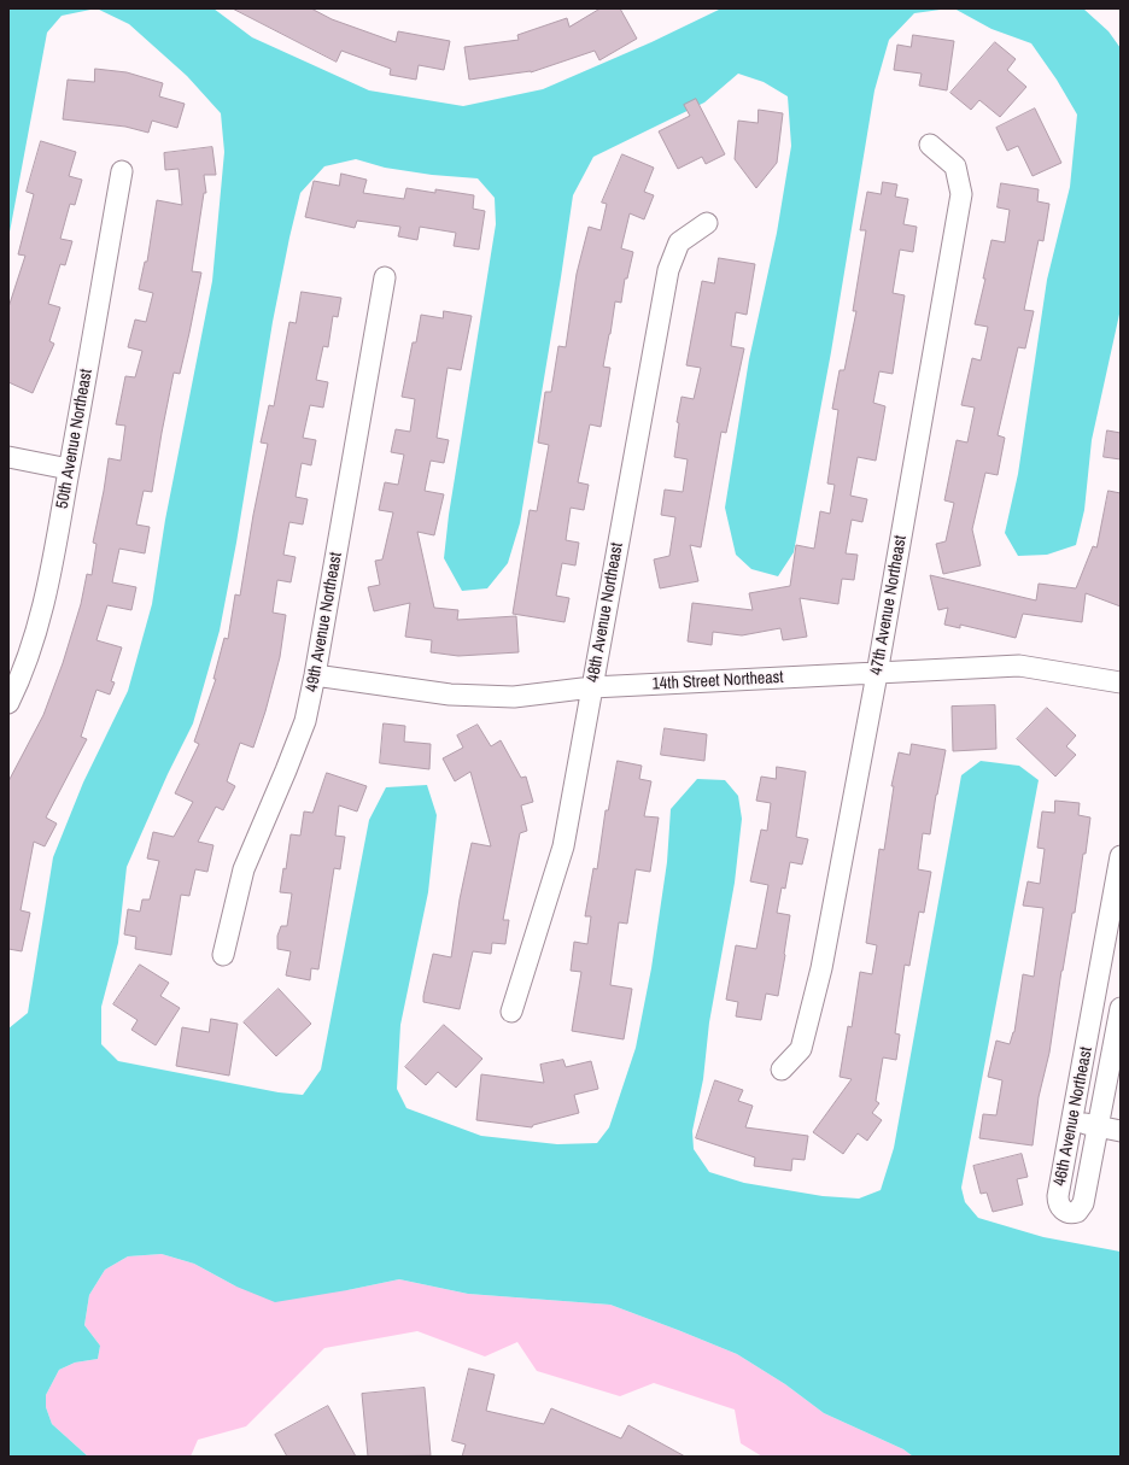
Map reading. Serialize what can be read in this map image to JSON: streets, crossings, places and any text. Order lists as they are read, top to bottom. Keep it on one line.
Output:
{"streets":{"street":["50th Avenue Northeast","47th Avenue Northeast","48th Avenue Northeast","49th Avenue Northeast","14th Street Northeast","46th Avenue Northeast"]},"crossings":[["47th Avenue Northeast","14th Street Northeast"],["48th Avenue Northeast","14th Street Northeast"],["49th Avenue Northeast","14th Street Northeast"]]}
